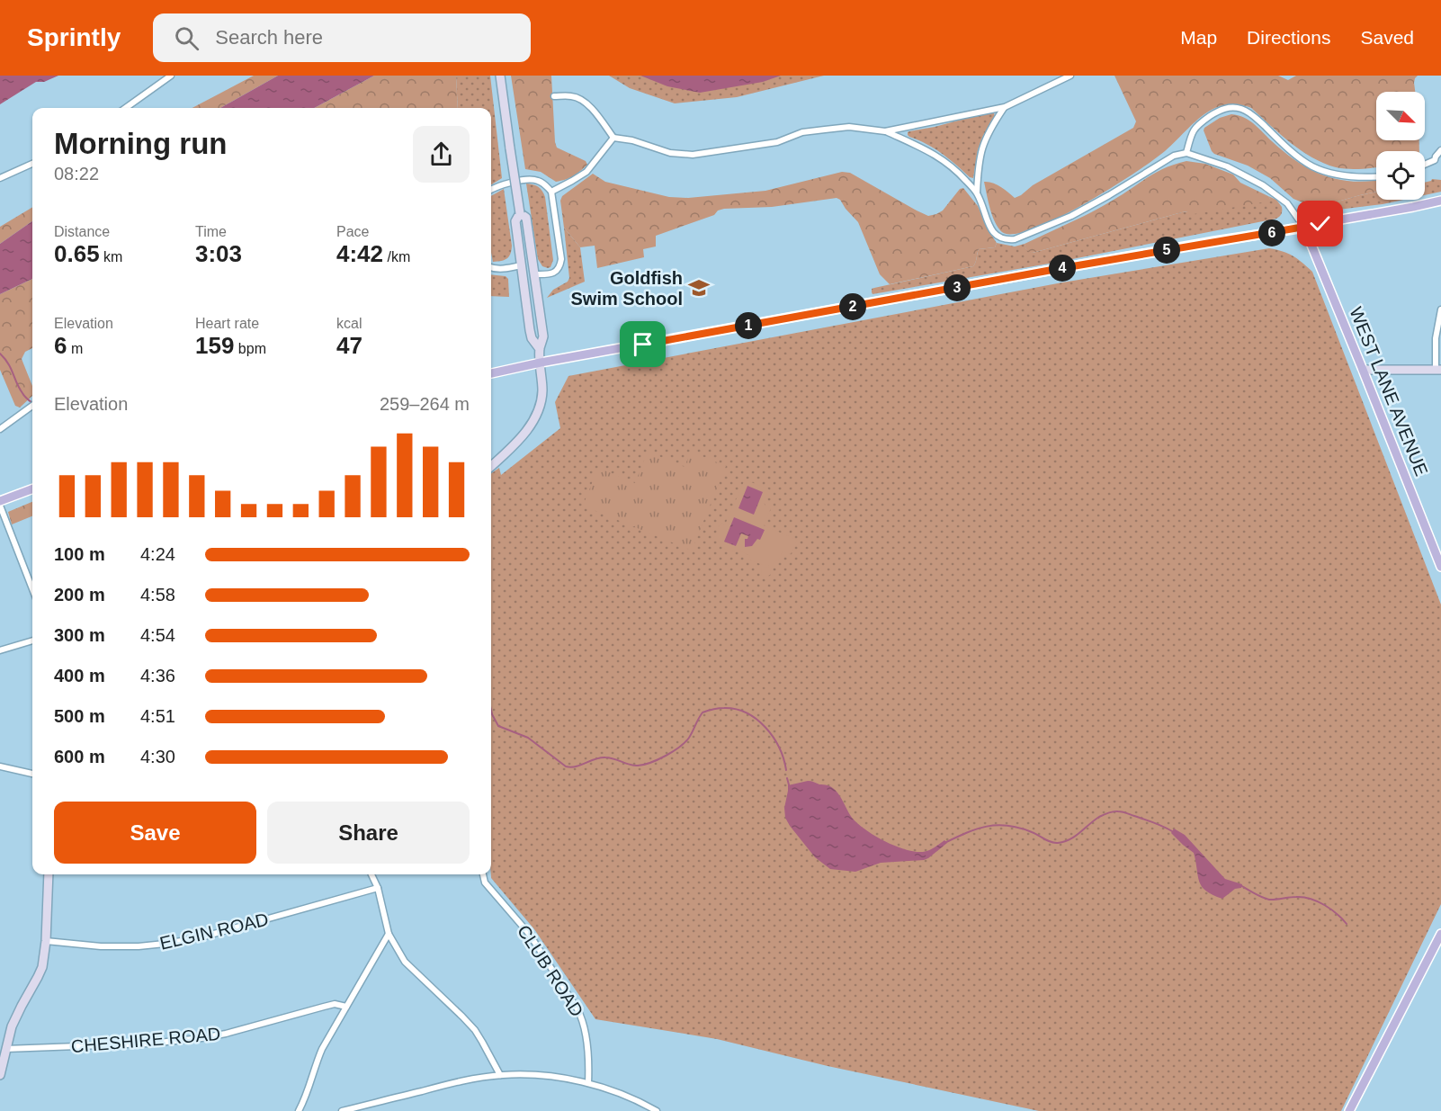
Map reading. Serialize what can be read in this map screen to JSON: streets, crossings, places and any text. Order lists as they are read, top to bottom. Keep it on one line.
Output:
{"streets":{"main road":["WEST LANE AVENUE"],"street":["ELGIN ROAD","CLUB ROAD","CHESHIRE ROAD"]},"places":{"school or university":["Goldfish Swim School"]},"north":"bottom right","page":{"header":"Sprintly","search":"Search here","nav":["Map","Directions","Saved"],"heading":["Morning run","08:22"],"stats":[["Distance","0.65 km"],["Time","3:03"],["Pace","4:42 /km"],["Elevation","6 m"],["Heart rate","159 bpm"],["kcal","47"]],"pins":["6","5","4","3","2","1"],"chart":["Elevation","259–264 m"],"list":[{"name":"100 m","note":"4:24"},{"name":"200 m","note":"4:58"},{"name":"300 m","note":"4:54"},{"name":"400 m","note":"4:36"},{"name":"500 m","note":"4:51"},{"name":"600 m","note":"4:30"}],"buttons":["Save","Share"]}}
